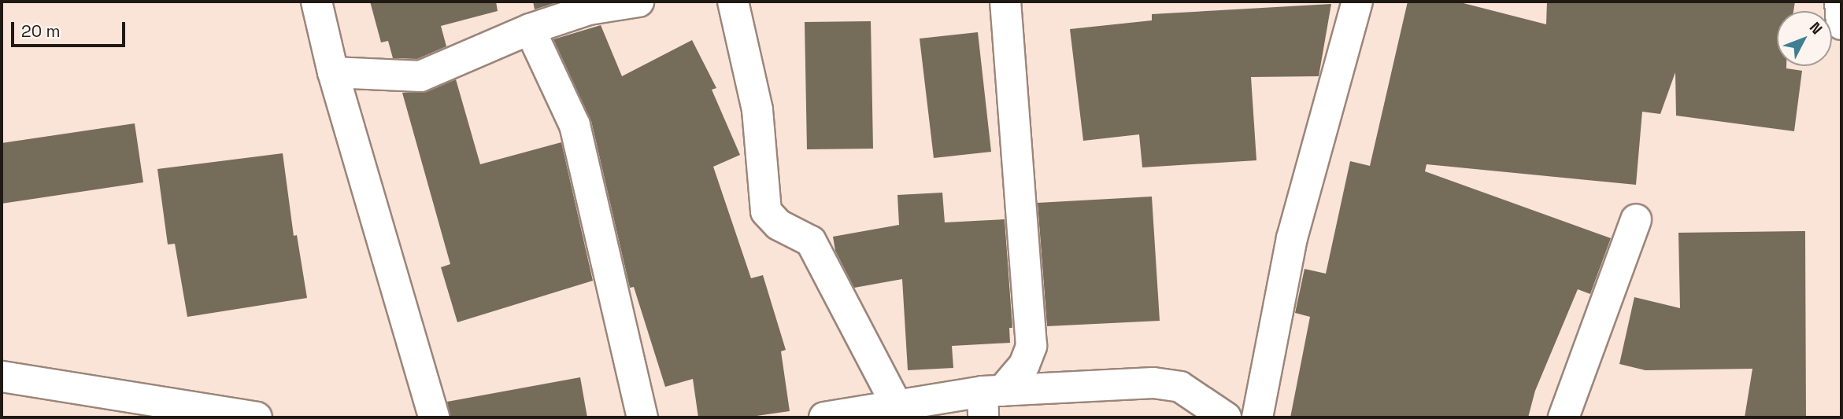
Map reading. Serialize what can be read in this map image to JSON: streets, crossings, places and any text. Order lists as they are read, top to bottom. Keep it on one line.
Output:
{"scale_bar":"20 m","north":"top right"}
